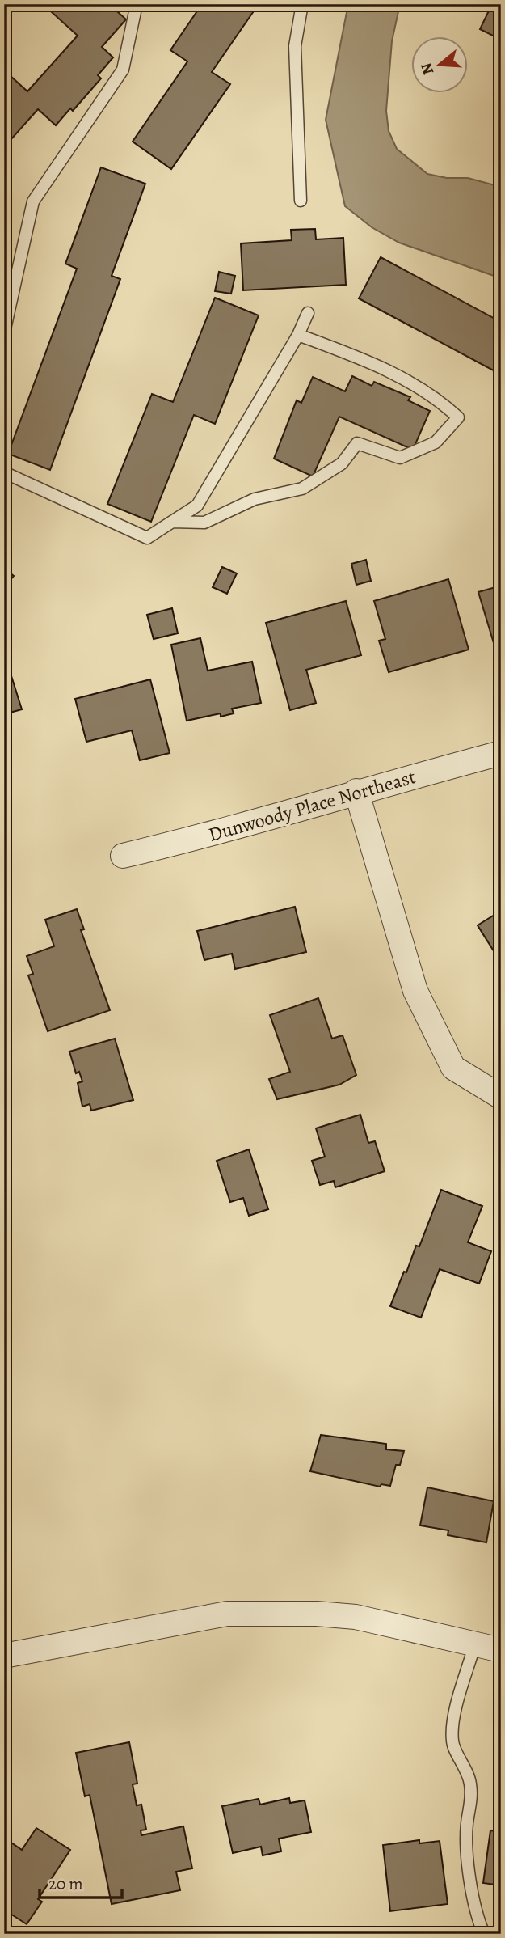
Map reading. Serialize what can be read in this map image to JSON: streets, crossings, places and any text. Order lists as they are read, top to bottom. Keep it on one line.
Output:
{"streets":{"street":["Dunwoody Place Northeast"]},"scale_bar":"20 m","north":"left"}
